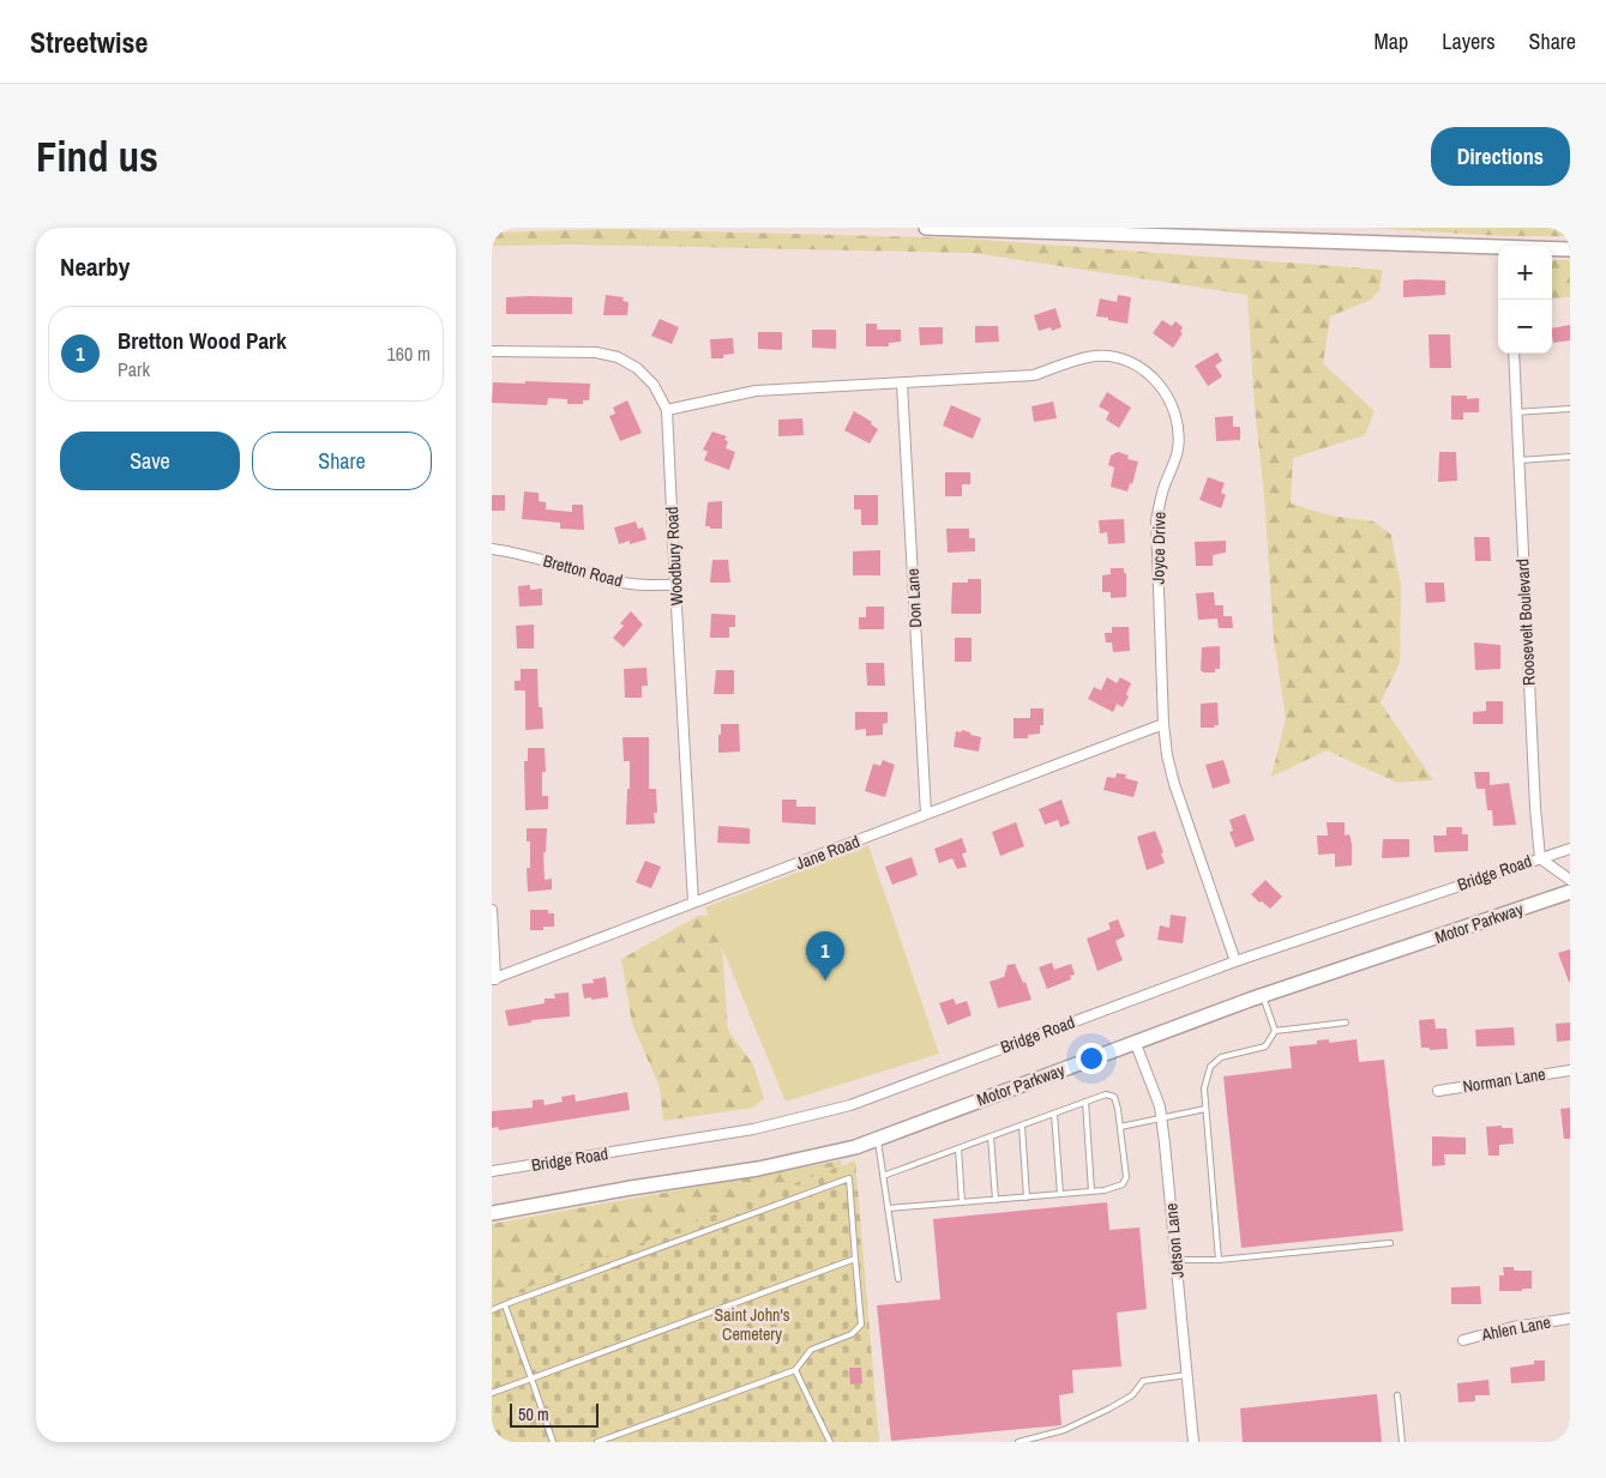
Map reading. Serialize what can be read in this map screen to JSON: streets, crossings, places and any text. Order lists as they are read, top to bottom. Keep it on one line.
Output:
{"streets":{"main road":["Motor Parkway"],"street":["Joyce Drive","Woodbury Road","Bretton Road","Don Lane","Roosevelt Boulevard","Jane Road","Bridge Road","Norman Lane","Jetson Lane","Ahlen Lane"]},"crossings":[["Joyce Drive","Woodbury Road"],["Joyce Drive","Don Lane"],["Joyce Drive","Jane Road"],["Joyce Drive","Bridge Road"],["Woodbury Road","Bretton Road"],["Woodbury Road","Jane Road"],["Don Lane","Jane Road"],["Roosevelt Boulevard","Bridge Road"],["Motor Parkway","Jetson Lane"]],"parks":["Saint John's Cemetery"],"scale_bar":"50 m","page":{"header":"Streetwise","nav":["Map","Layers","Share"],"buttons":["Directions",["Save","Share"]],"title":"Find us","heading":"Nearby","map_buttons":["+","−"],"list":[{"mark":"1","name":"Bretton Wood Park","note":"Park","value":"160 m"}],"pins":"1","scale":"50 m"}}
